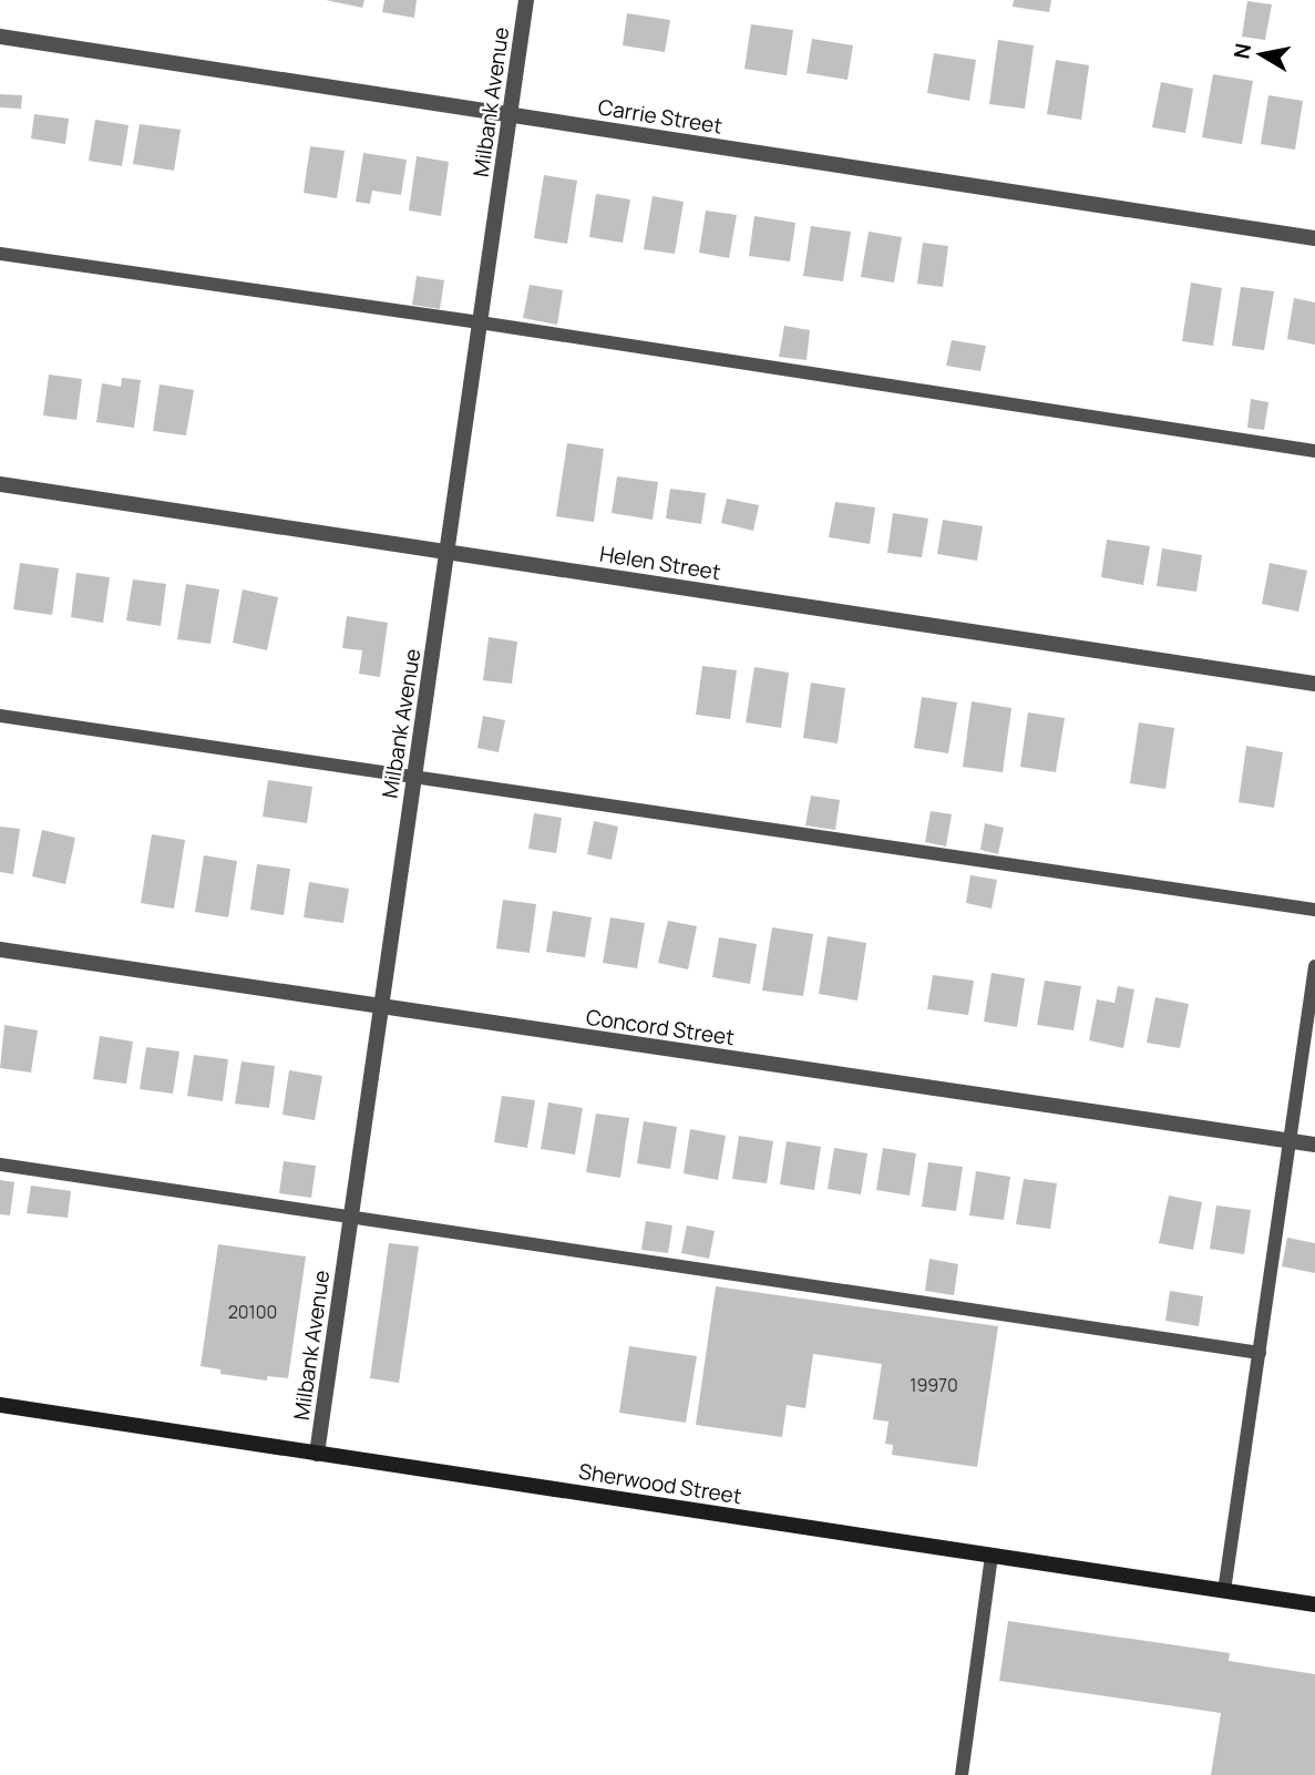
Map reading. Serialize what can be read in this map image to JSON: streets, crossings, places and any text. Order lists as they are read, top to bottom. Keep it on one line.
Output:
{"streets":{"street":["Milbank Avenue","Carrie Street","Helen Street","Concord Street","Sherwood Street"]},"crossings":[["Milbank Avenue","Carrie Street"],["Milbank Avenue","Helen Street"],["Milbank Avenue","Concord Street"],["Milbank Avenue","Sherwood Street"]],"house_numbers":["20100","19970"],"north":"left"}
